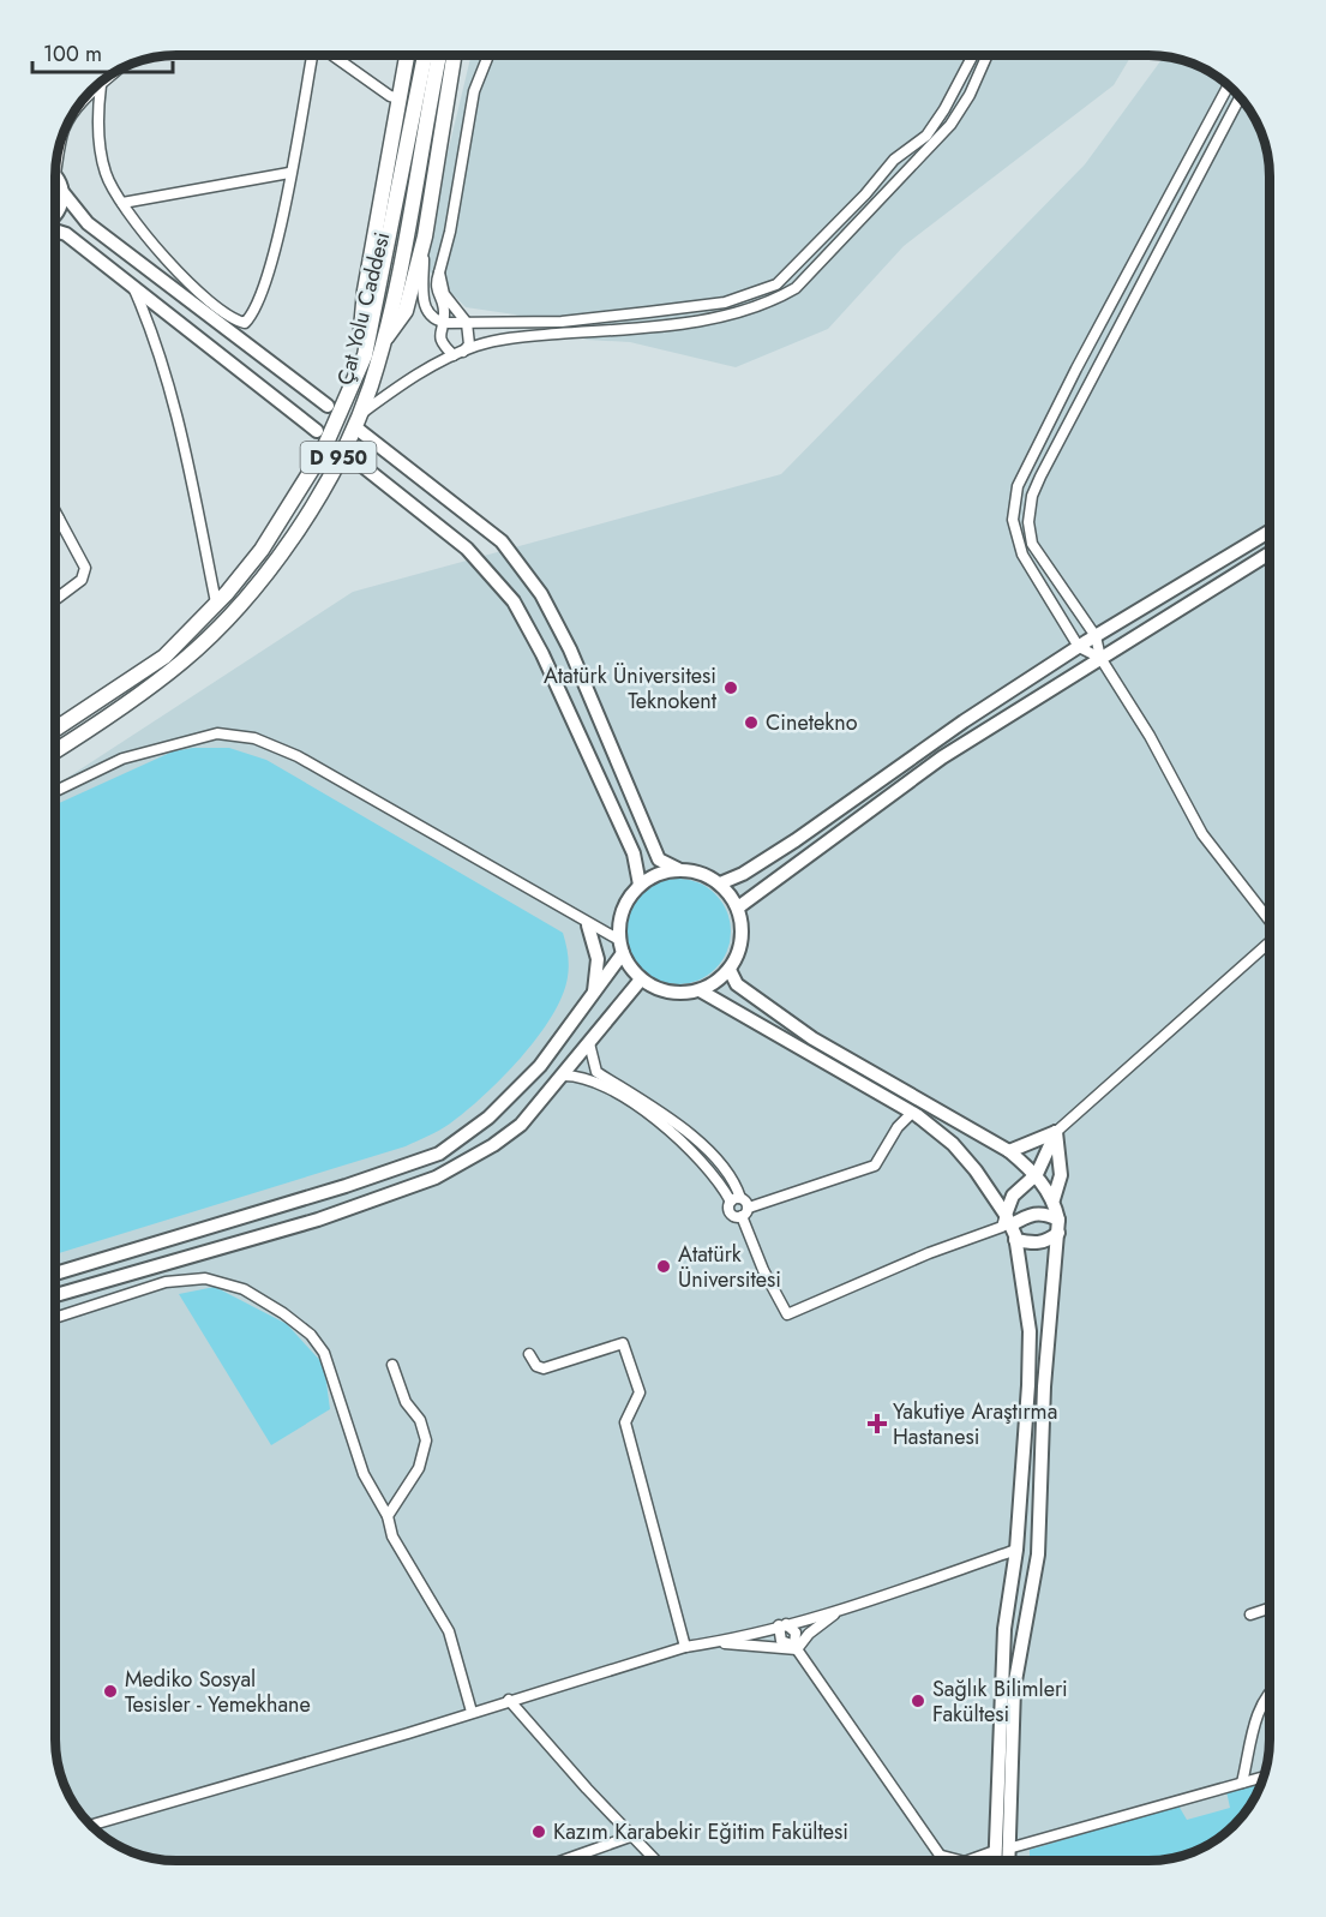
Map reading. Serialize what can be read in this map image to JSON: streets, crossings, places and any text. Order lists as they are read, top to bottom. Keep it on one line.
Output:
{"streets":{"highway":["Çat Yolu Caddesi","D 950"]},"places":{"other":["Atatürk Üniversitesi Teknokent","Cinetekno","Atatürk Üniversitesi","Mediko Sosyal Tesisler - Yemekhane","Sağlık Bilimleri Fakültesi","Kazım Karabekir Eğitim Fakültesi"],"health":["Yakutiye Araştırma Hastanesi"]},"scale_bar":"100 m"}
